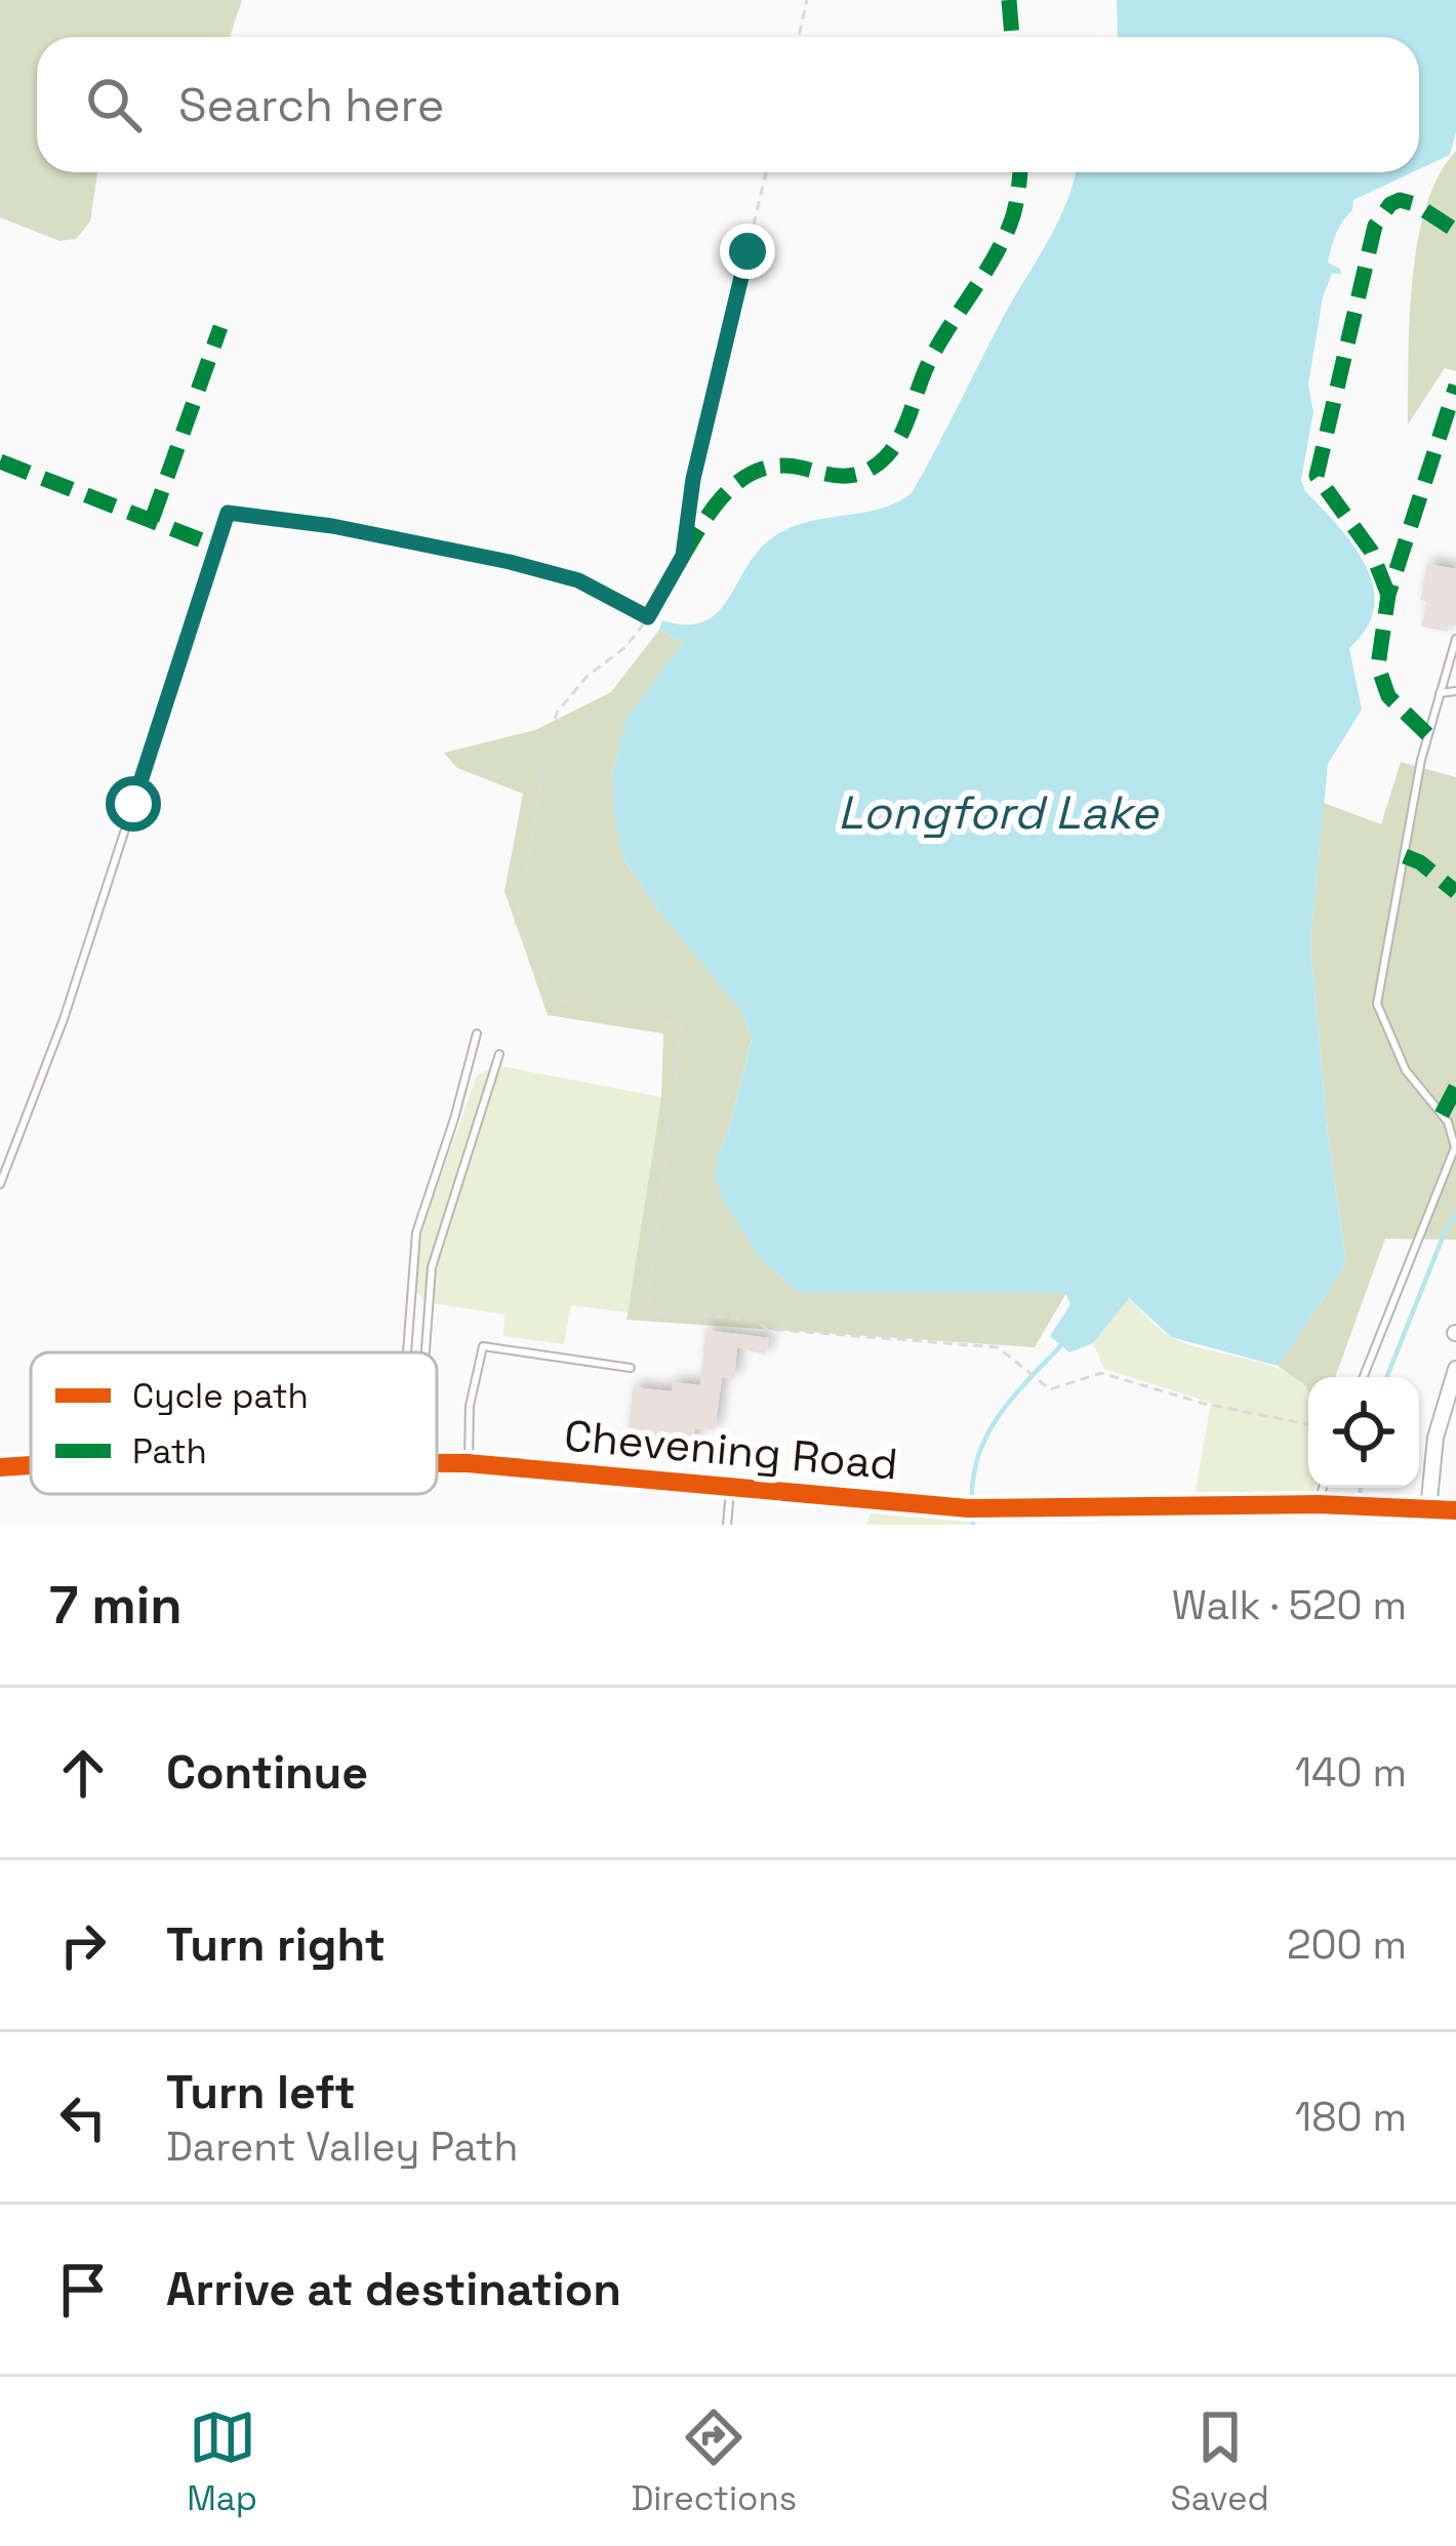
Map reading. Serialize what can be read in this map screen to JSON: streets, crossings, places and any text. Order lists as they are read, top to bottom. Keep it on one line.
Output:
{"streets":{"street":["Chevening Road"]},"water":["Longford Lake"],"legend":["Cycle path","Path"],"page":{"search":"Search here","heading":["7 min","Walk · 520 m"],"list":[["Continue","140 m"],["Turn right","200 m"],["Turn left","Darent Valley Path","180 m"],"Arrive at destination"],"nav":["Map","Directions","Saved"]}}
